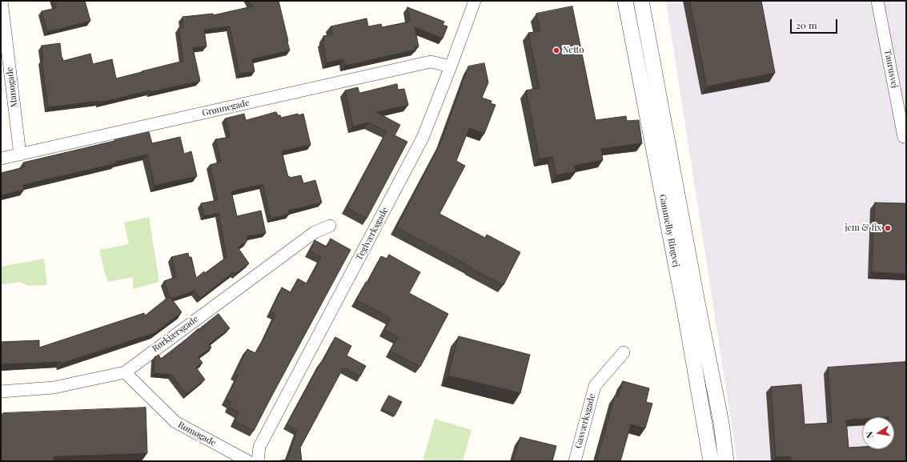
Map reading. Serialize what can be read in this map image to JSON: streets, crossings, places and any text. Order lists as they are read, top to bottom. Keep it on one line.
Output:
{"streets":{"street":["Taurusvej","Manøgade","Grønnegade","Gammelby Ringvej","Teglværksgade","Rørkjærsgade","Gasværksgade","Rømøgade"]},"crossings":[["Manøgade","Grønnegade"],["Grønnegade","Teglværksgade"],["Rørkjærsgade","Rømøgade"]],"places":["Netto","jem & fix"],"scale_bar":"20 m","north":"left"}
